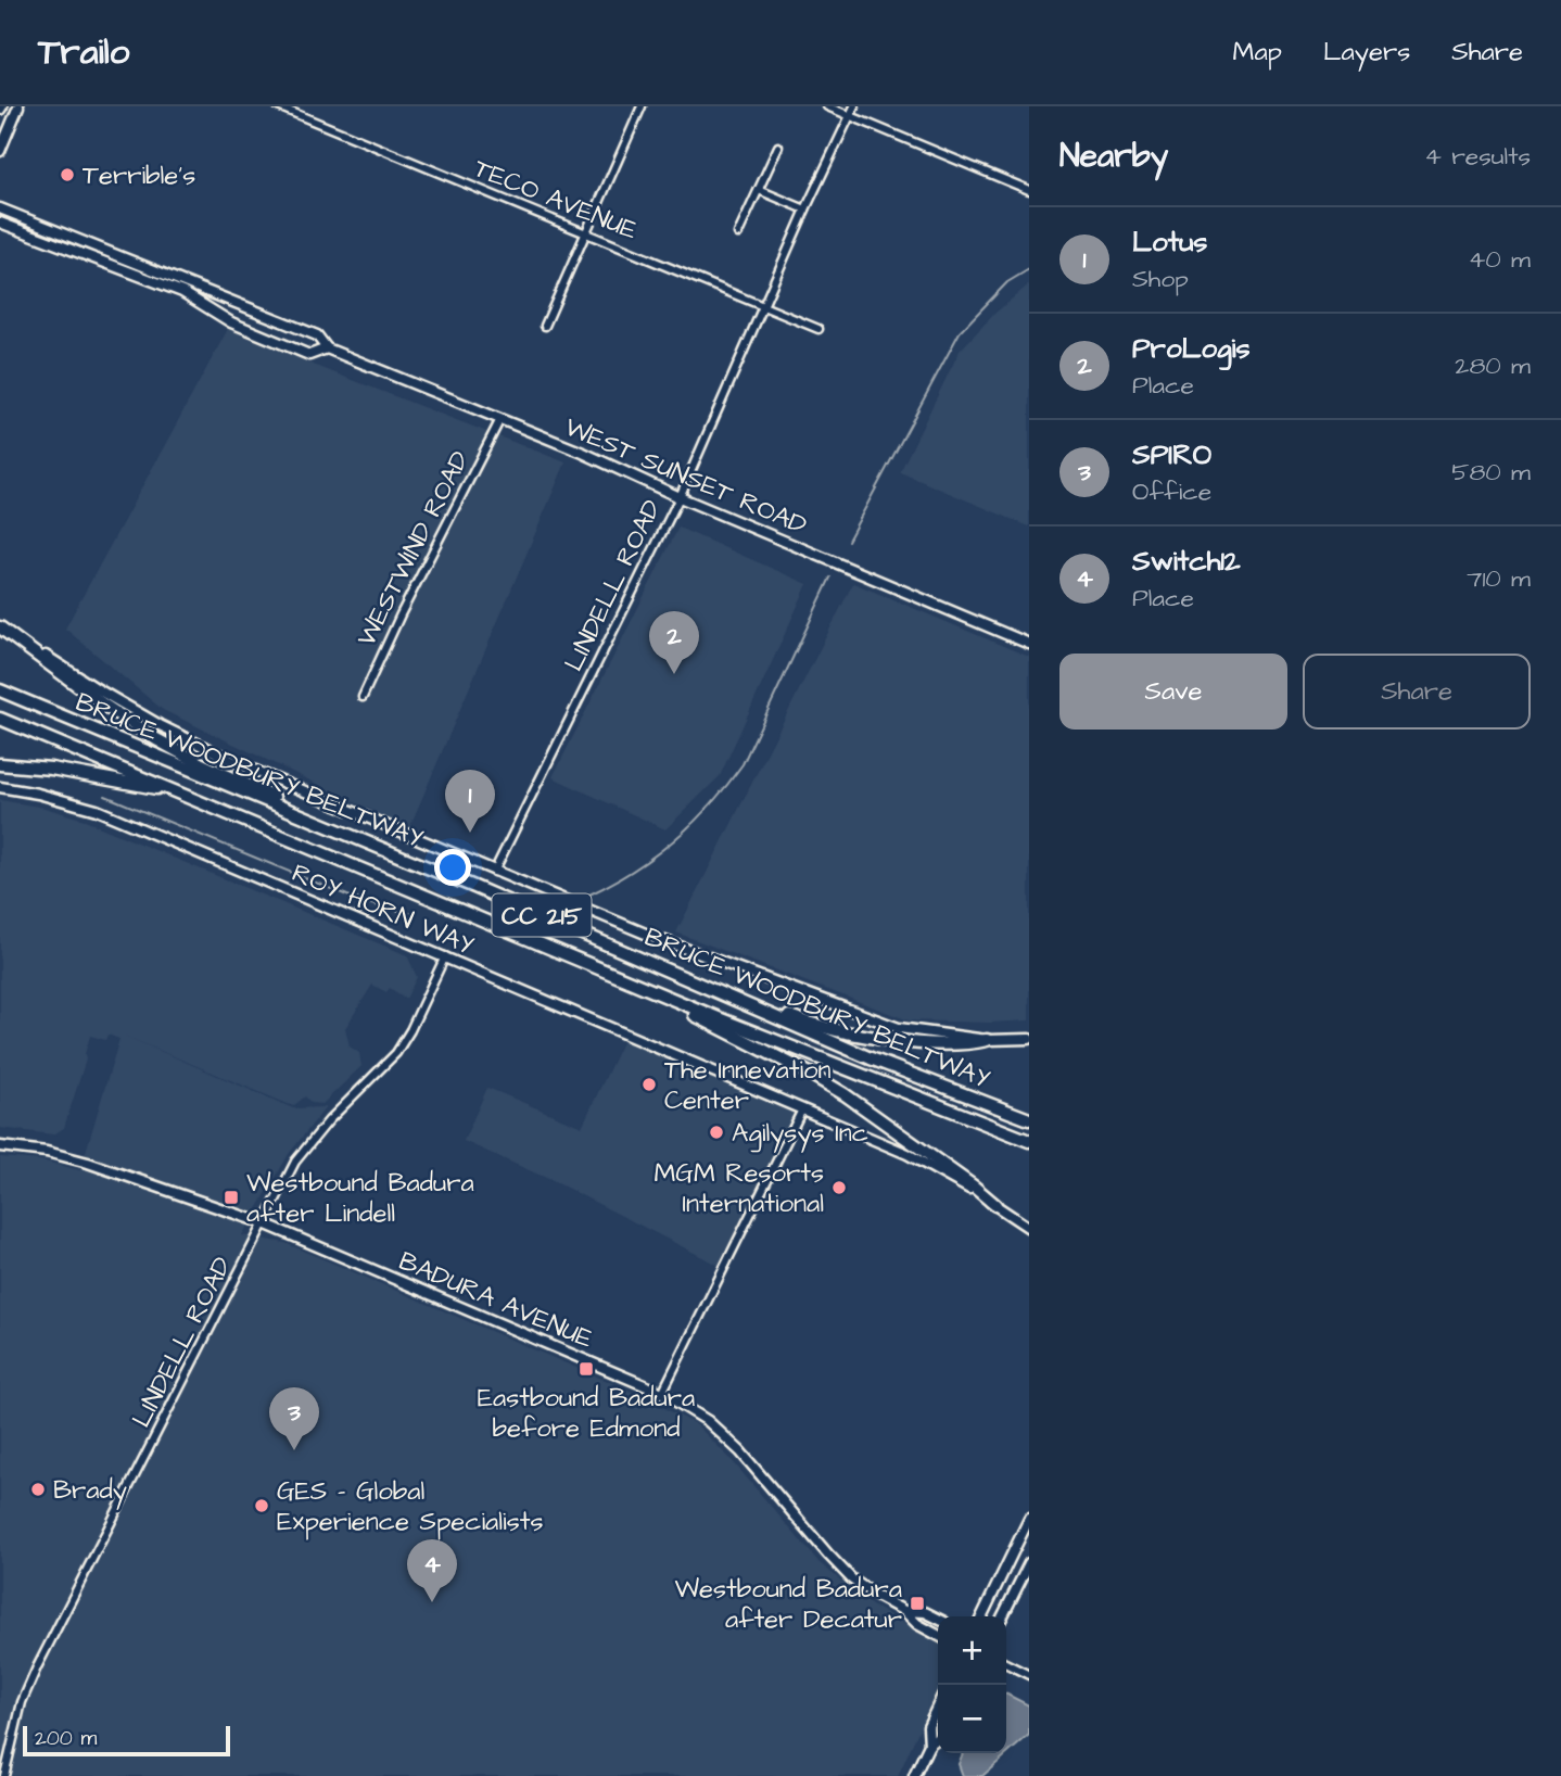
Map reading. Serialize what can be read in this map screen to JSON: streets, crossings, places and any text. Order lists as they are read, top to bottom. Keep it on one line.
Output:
{"streets":{"highway":["BRUCE WOODBURY BELTWAY","CC 215"],"main road":["WEST SUNSET ROAD","ROY HORN WAY","BADURA AVENUE"],"street":["TECO AVENUE","WESTWIND ROAD","LINDELL ROAD"]},"crossings":[["TECO AVENUE","LINDELL ROAD"],["WEST SUNSET ROAD","WESTWIND ROAD"],["WEST SUNSET ROAD","LINDELL ROAD"],["LINDELL ROAD","ROY HORN WAY"],["LINDELL ROAD","BADURA AVENUE"]],"places":{"other":["Terrible's","The Innevation Center","Agilysys Inc","MGM Resorts International","Brady","GES - Global Experience Specialists"],"transit":["Westbound Badura after Lindell","Eastbound Badura before Edmond","Westbound Badura after Decatur"]},"scale_bar":"200 m","page":{"header":"Trailo","nav":["Map","Layers","Share"],"heading":["Nearby","4 results"],"list":[{"mark":"1","name":"Lotus","note":"Shop","value":"40 m"},{"mark":"2","name":"ProLogis","note":"Place","value":"280 m"},{"mark":"3","name":"SPIRO","note":"Office","value":"580 m"},{"mark":"4","name":"Switch12","note":"Place","value":"710 m"}],"pins":["2","1","3","4"],"buttons":["Save","Share"],"map_buttons":["+","−"],"scale":"200 m"}}
